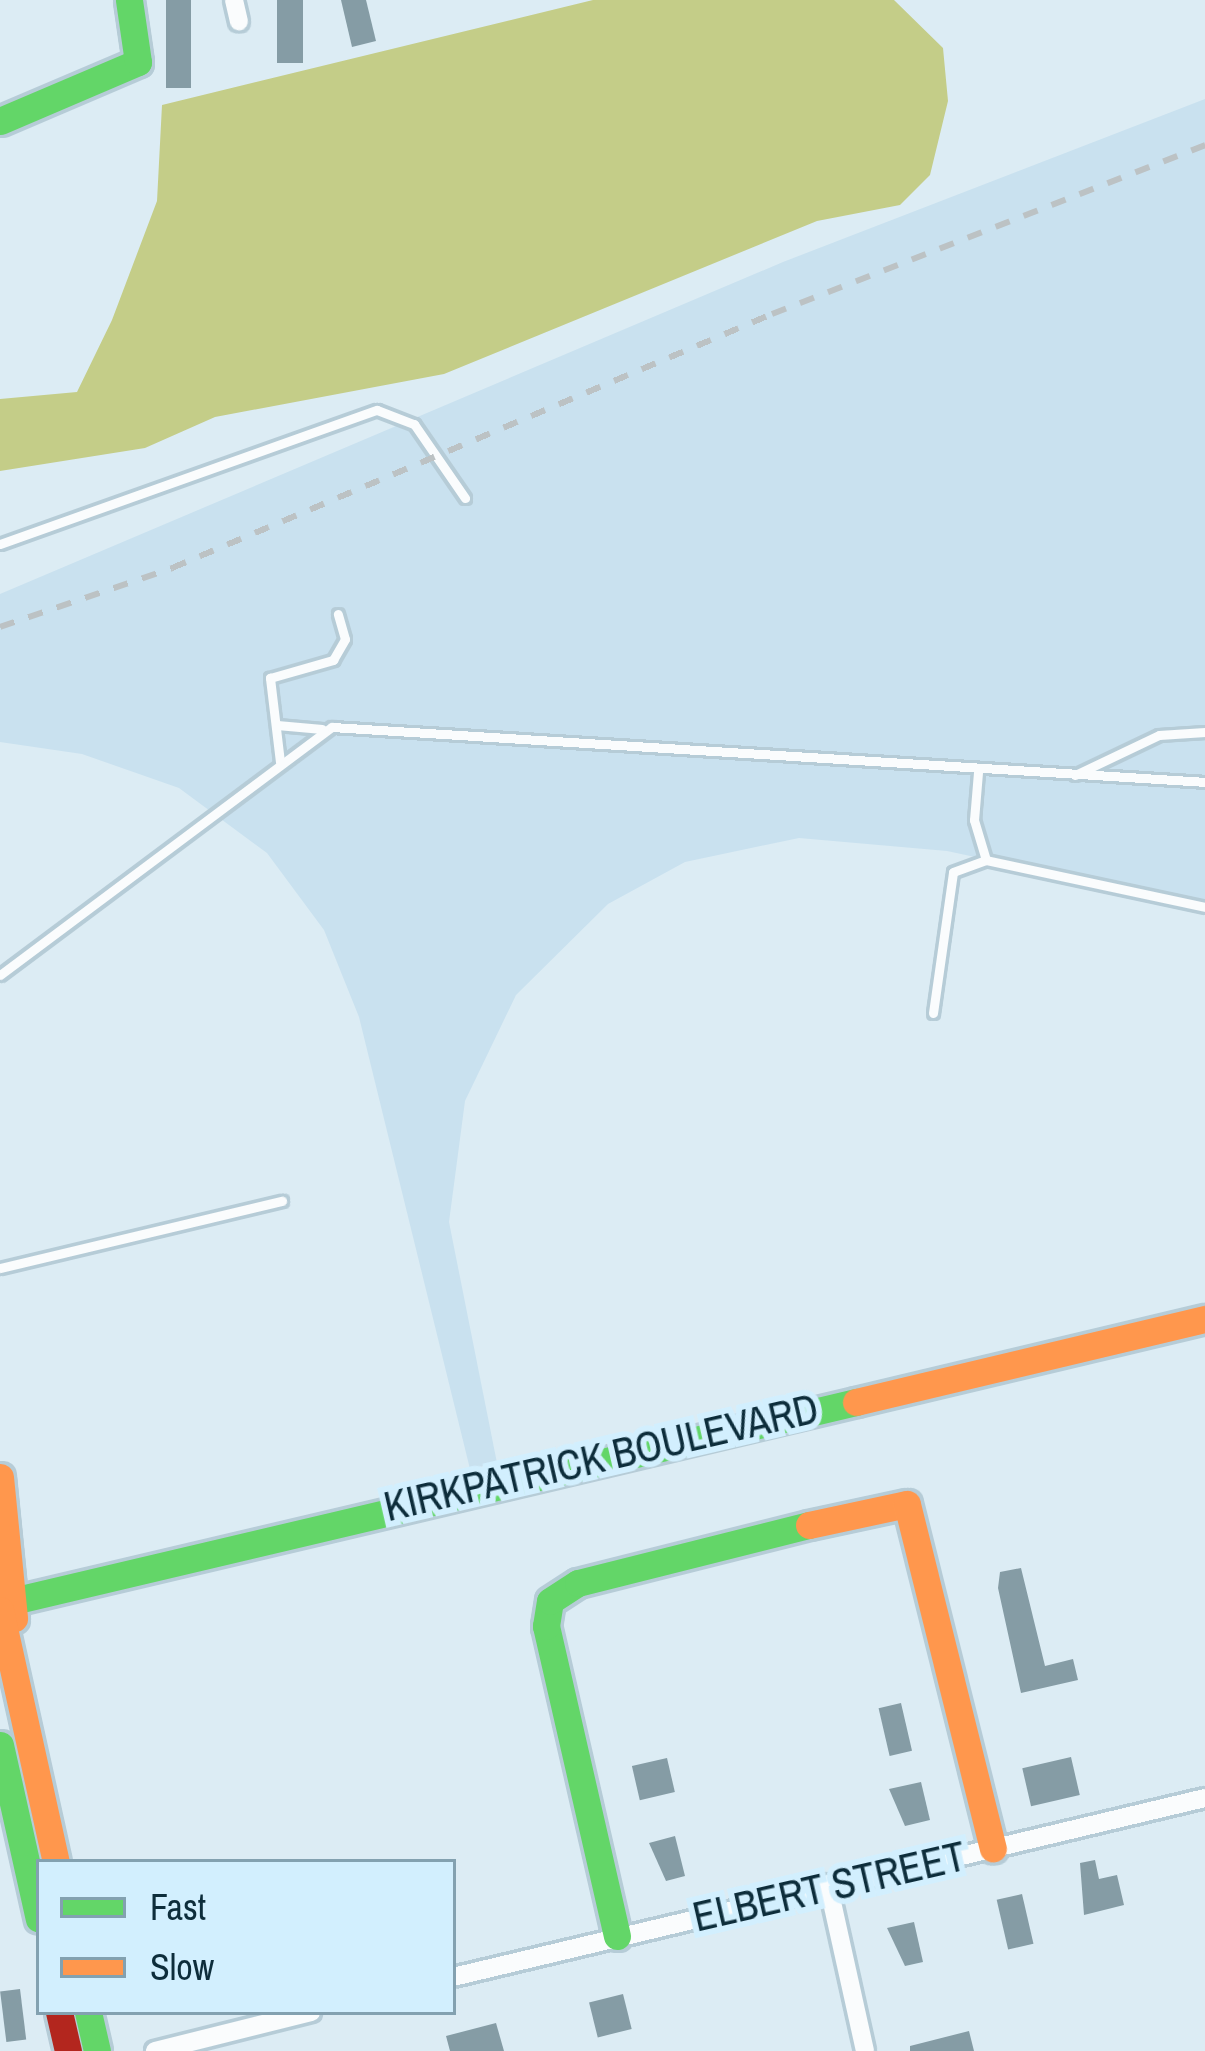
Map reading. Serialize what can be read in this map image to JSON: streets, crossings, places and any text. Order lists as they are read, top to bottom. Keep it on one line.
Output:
{"streets":{"street":["KIRKPATRICK BOULEVARD","ELBERT STREET"]},"legend":["Fast","Slow"]}
